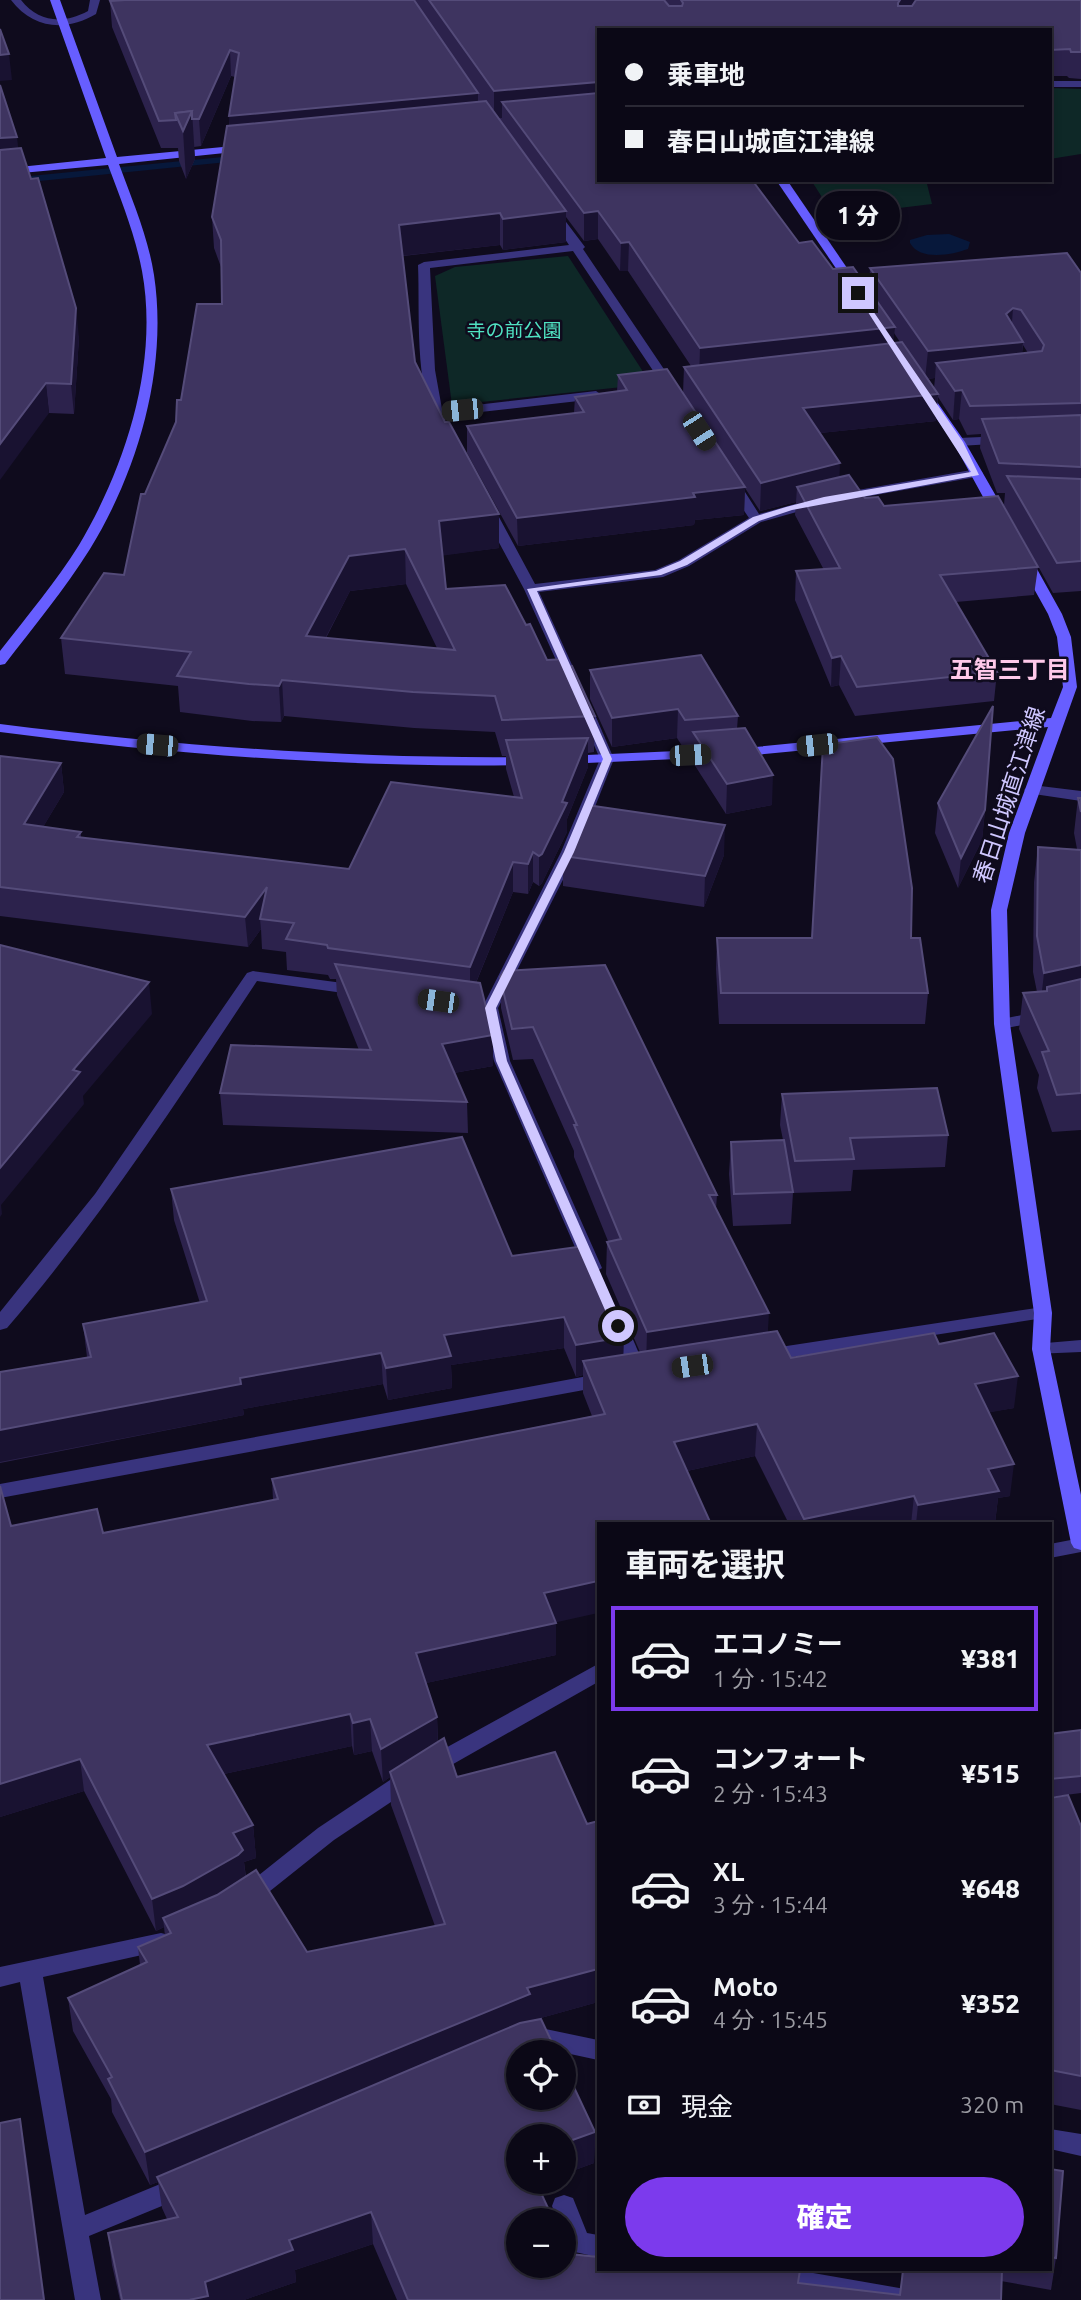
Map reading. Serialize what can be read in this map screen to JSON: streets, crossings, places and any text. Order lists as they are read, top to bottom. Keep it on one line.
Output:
{"streets":{"street":["春日山城直江津線"]},"districts":["五智三丁目"],"parks":["寺の前公園"],"page":{"banner":["乗車地","春日山城直江津線"],"bubble":"1 分","heading":"車両を選択","list":[{"name":"エコノミー","note":"1 分 · 15:42","value":"¥381"},{"name":"コンフォート","note":"2 分 · 15:43","value":"¥515"},{"name":"XL","note":"3 分 · 15:44","value":"¥648"},{"name":"Moto","note":"4 分 · 15:45","value":"¥352"}],"map_buttons":["+","−"],"pay":["現金","320 m"],"buttons":"確定"}}
